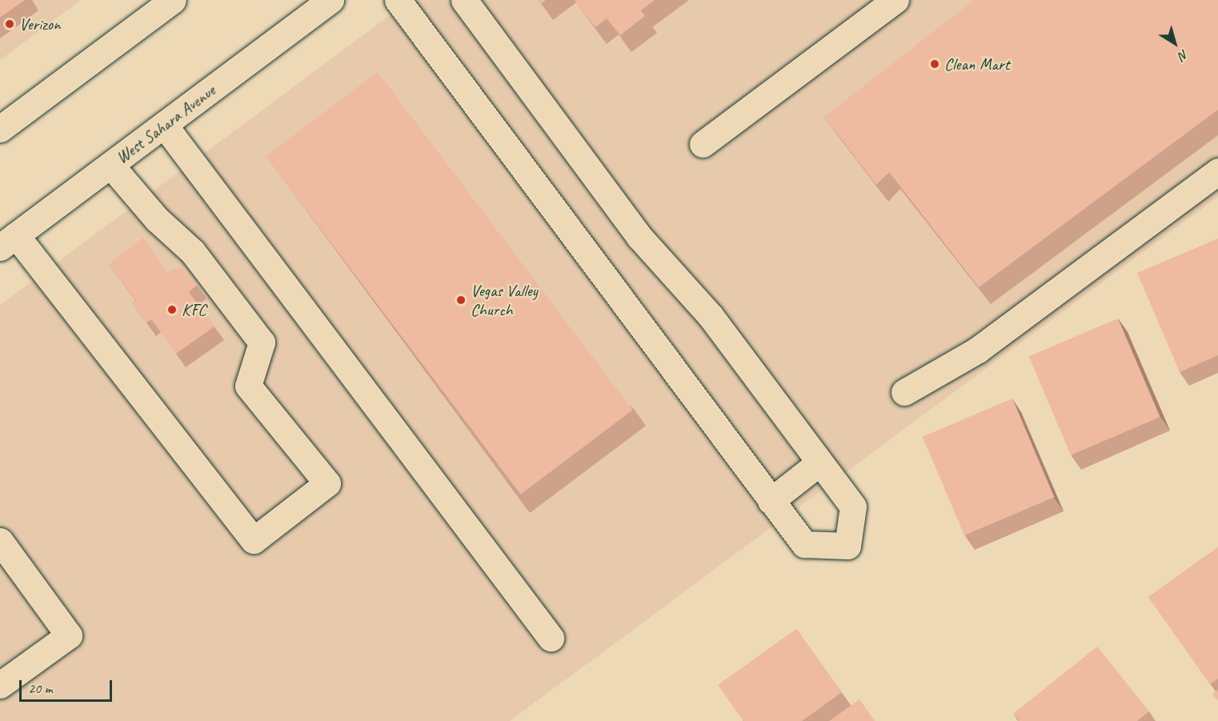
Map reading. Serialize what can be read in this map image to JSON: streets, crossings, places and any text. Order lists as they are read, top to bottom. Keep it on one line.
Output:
{"streets":{"main road":["West Sahara Avenue"]},"places":["Verizon","Clean Mart","Vegas Valley Church","KFC"],"scale_bar":"20 m","north":"bottom right"}
